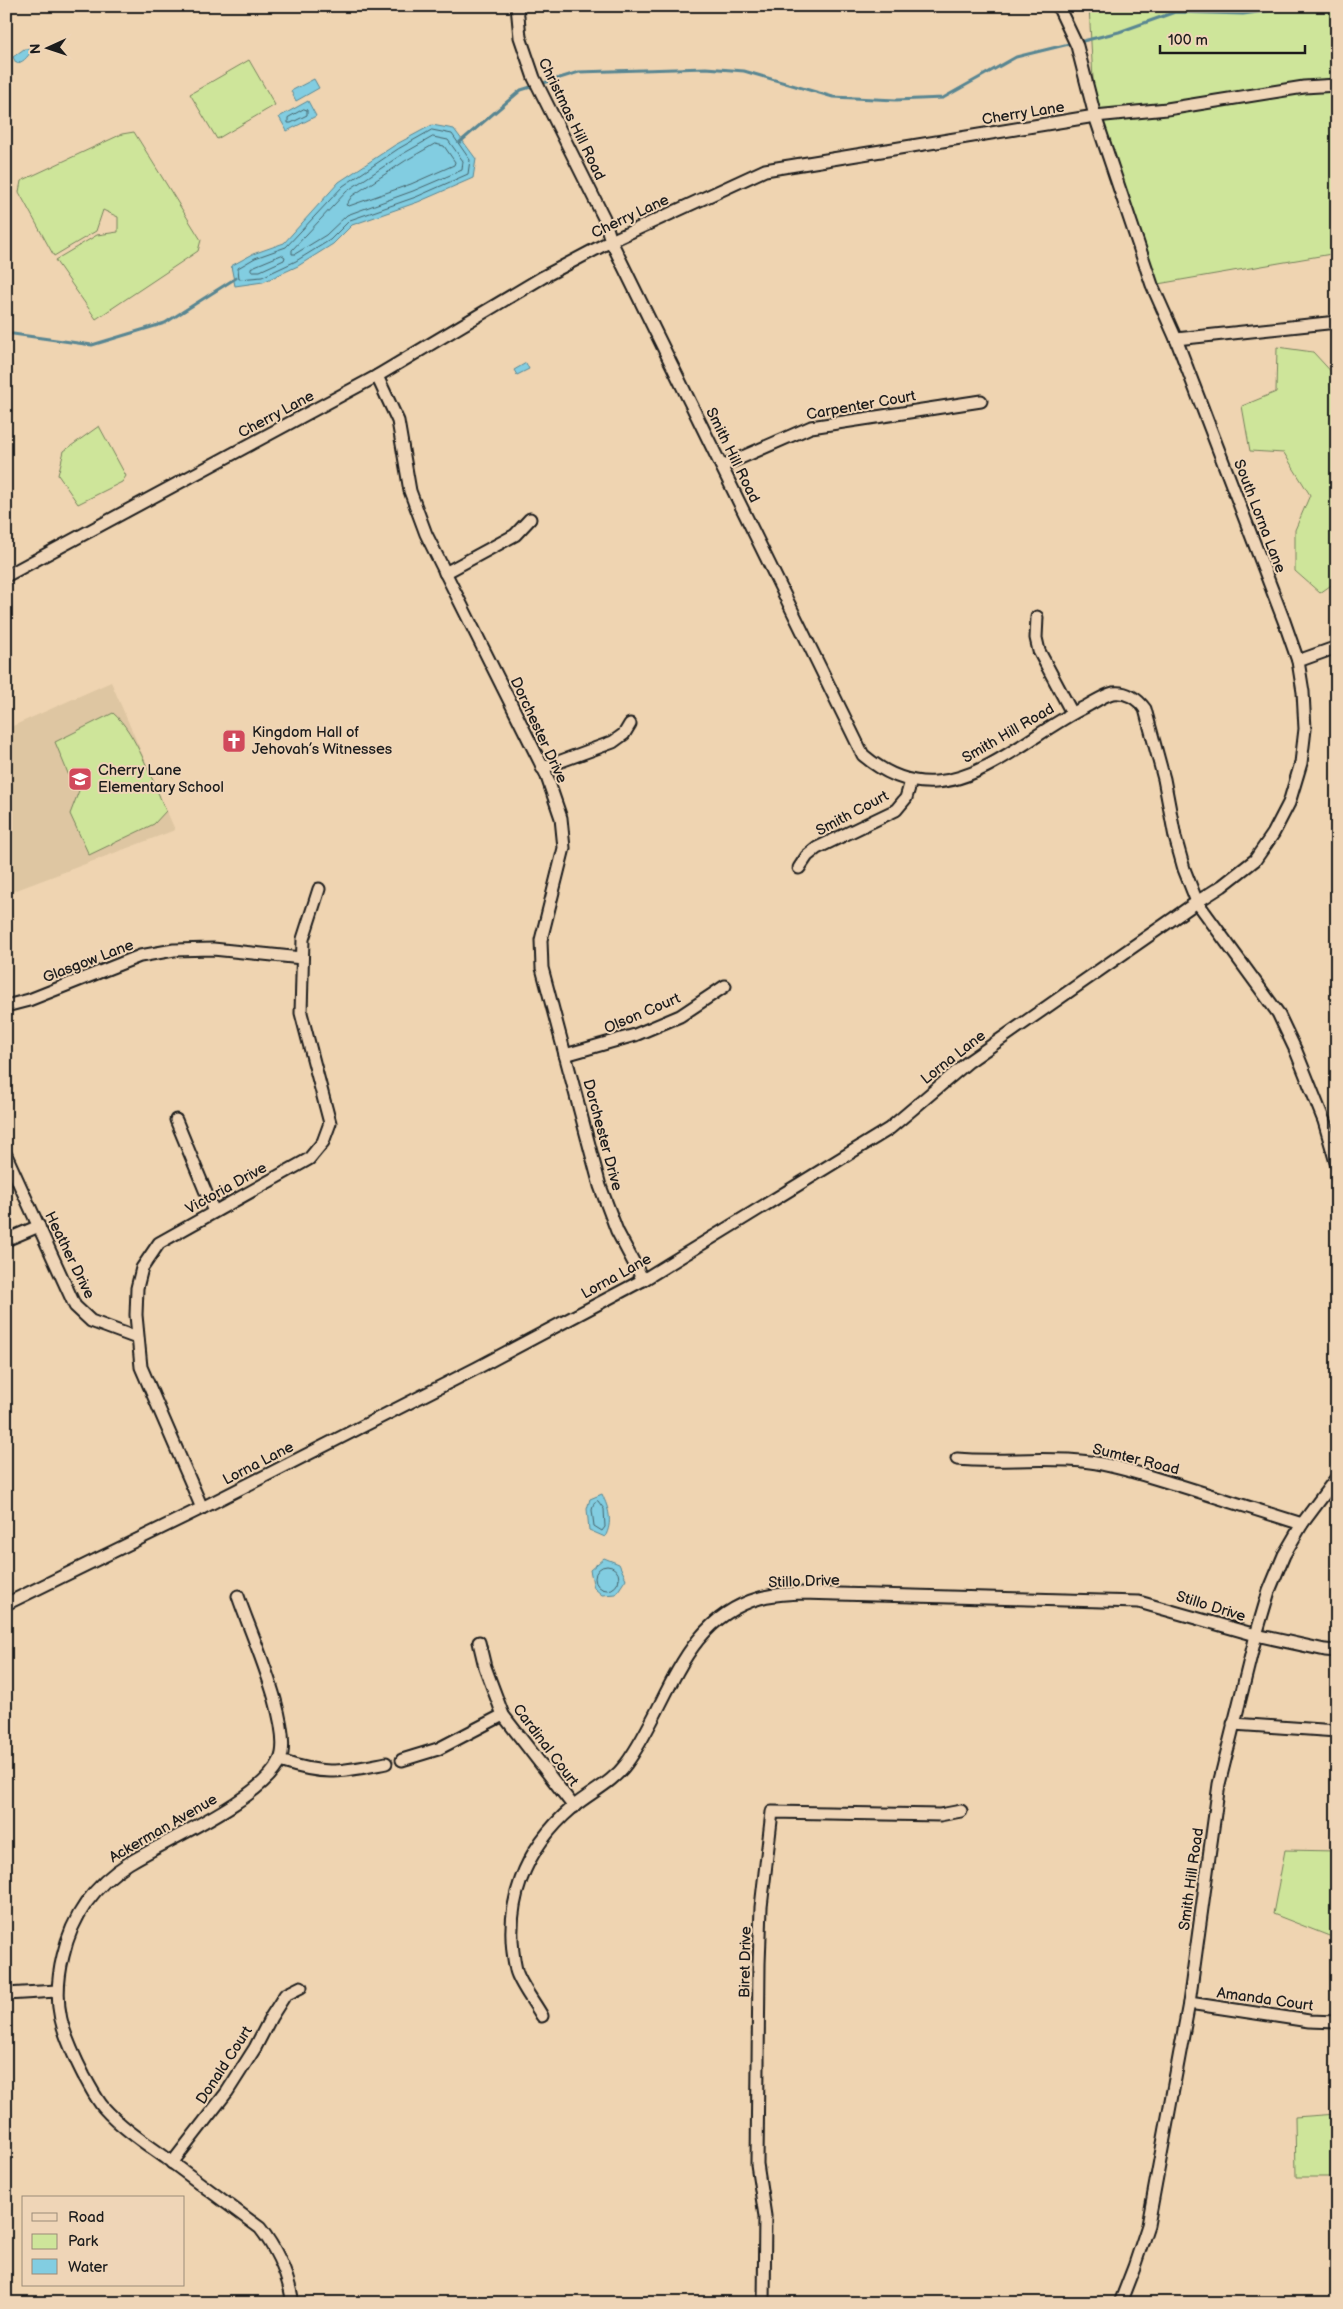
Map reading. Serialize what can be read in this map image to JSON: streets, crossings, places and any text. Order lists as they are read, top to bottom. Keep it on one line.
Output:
{"streets":{"street":["Cherry Lane","Christmas Hill Road","Carpenter Court","Smith Hill Road","South Lorna Lane","Dorchester Drive","Smith Court","Glasgow Lane","Olson Court","Lorna Lane","Victoria Drive","Heather Drive","Sumter Road","Stillo Drive","Cardinal Court","Ackerman Avenue","Biret Drive","Amanda Court","Donald Court"]},"crossings":[["Cherry Lane","Christmas Hill Road"],["Cherry Lane","Smith Hill Road"],["Cherry Lane","South Lorna Lane"],["Cherry Lane","Dorchester Drive"],["Christmas Hill Road","Smith Hill Road"],["Carpenter Court","Smith Hill Road"],["Smith Hill Road","South Lorna Lane"],["Smith Hill Road","Smith Court"],["Smith Hill Road","Lorna Lane"],["Smith Hill Road","Sumter Road"],["Smith Hill Road","Stillo Drive"],["Smith Hill Road","Amanda Court"],["South Lorna Lane","Lorna Lane"],["Dorchester Drive","Olson Court"],["Dorchester Drive","Lorna Lane"],["Glasgow Lane","Victoria Drive"],["Lorna Lane","Victoria Drive"],["Victoria Drive","Heather Drive"],["Stillo Drive","Cardinal Court"],["Ackerman Avenue","Donald Court"]],"places":{"church":["Kingdom Hall of Jehovah’s Witnesses"],"school or university":["Cherry Lane Elementary School"]},"legend":["Road","Park","Water"],"scale_bar":"100 m","north":"left"}
